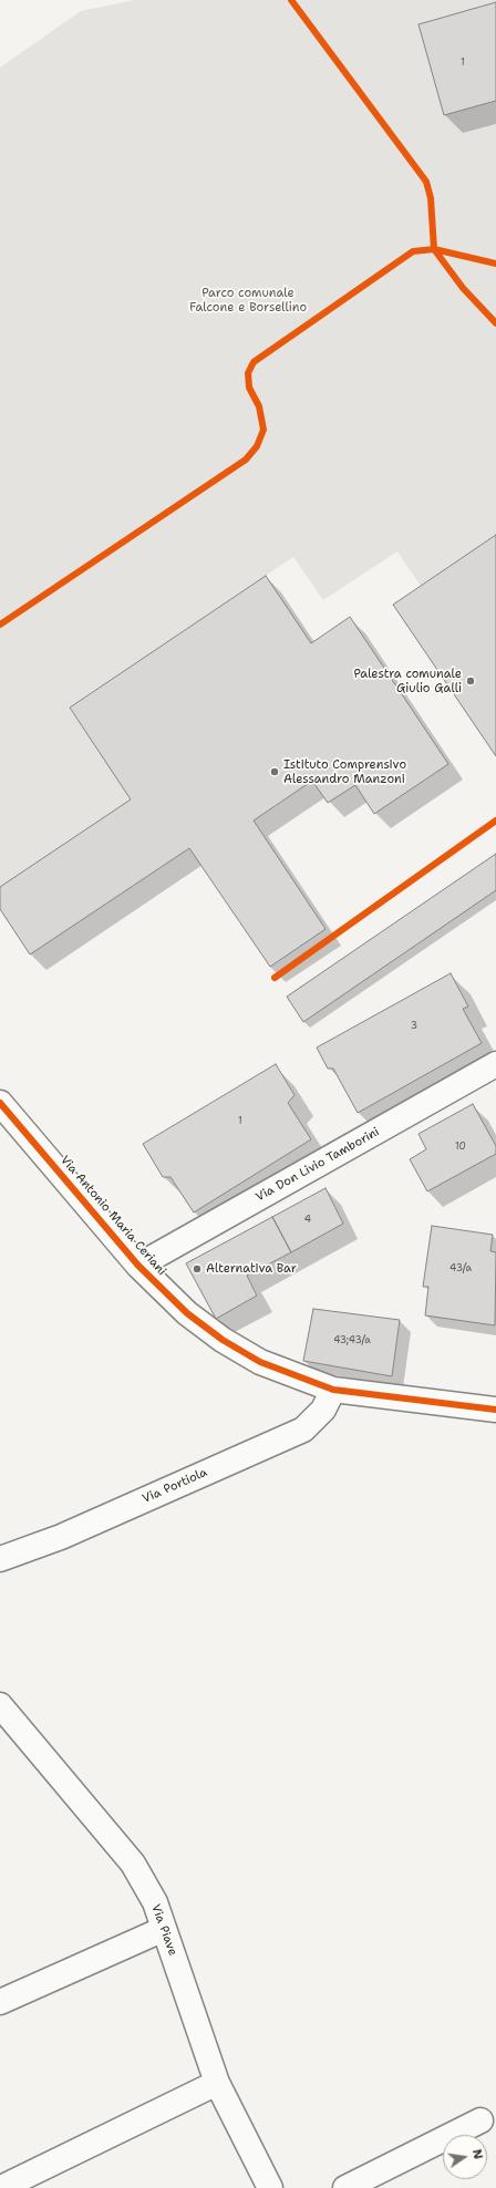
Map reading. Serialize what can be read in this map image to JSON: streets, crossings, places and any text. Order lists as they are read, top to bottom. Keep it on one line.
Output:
{"streets":{"street":["Via Don Livio Tamborini","Via Antonio Maria Ceriani","Via Portiola","Via Piave"]},"crossings":[["Via Don Livio Tamborini","Via Antonio Maria Ceriani"],["Via Antonio Maria Ceriani","Via Portiola"]],"parks":["Parco comunale Falcone e Borsellino"],"places":["Palestra comunale Giulio Galli","Istituto Comprensivo Alessandro Manzoni","Alternativa Bar"],"house_numbers":["1","3","1","10","4","43/a","43;43/a"],"north":"right"}
